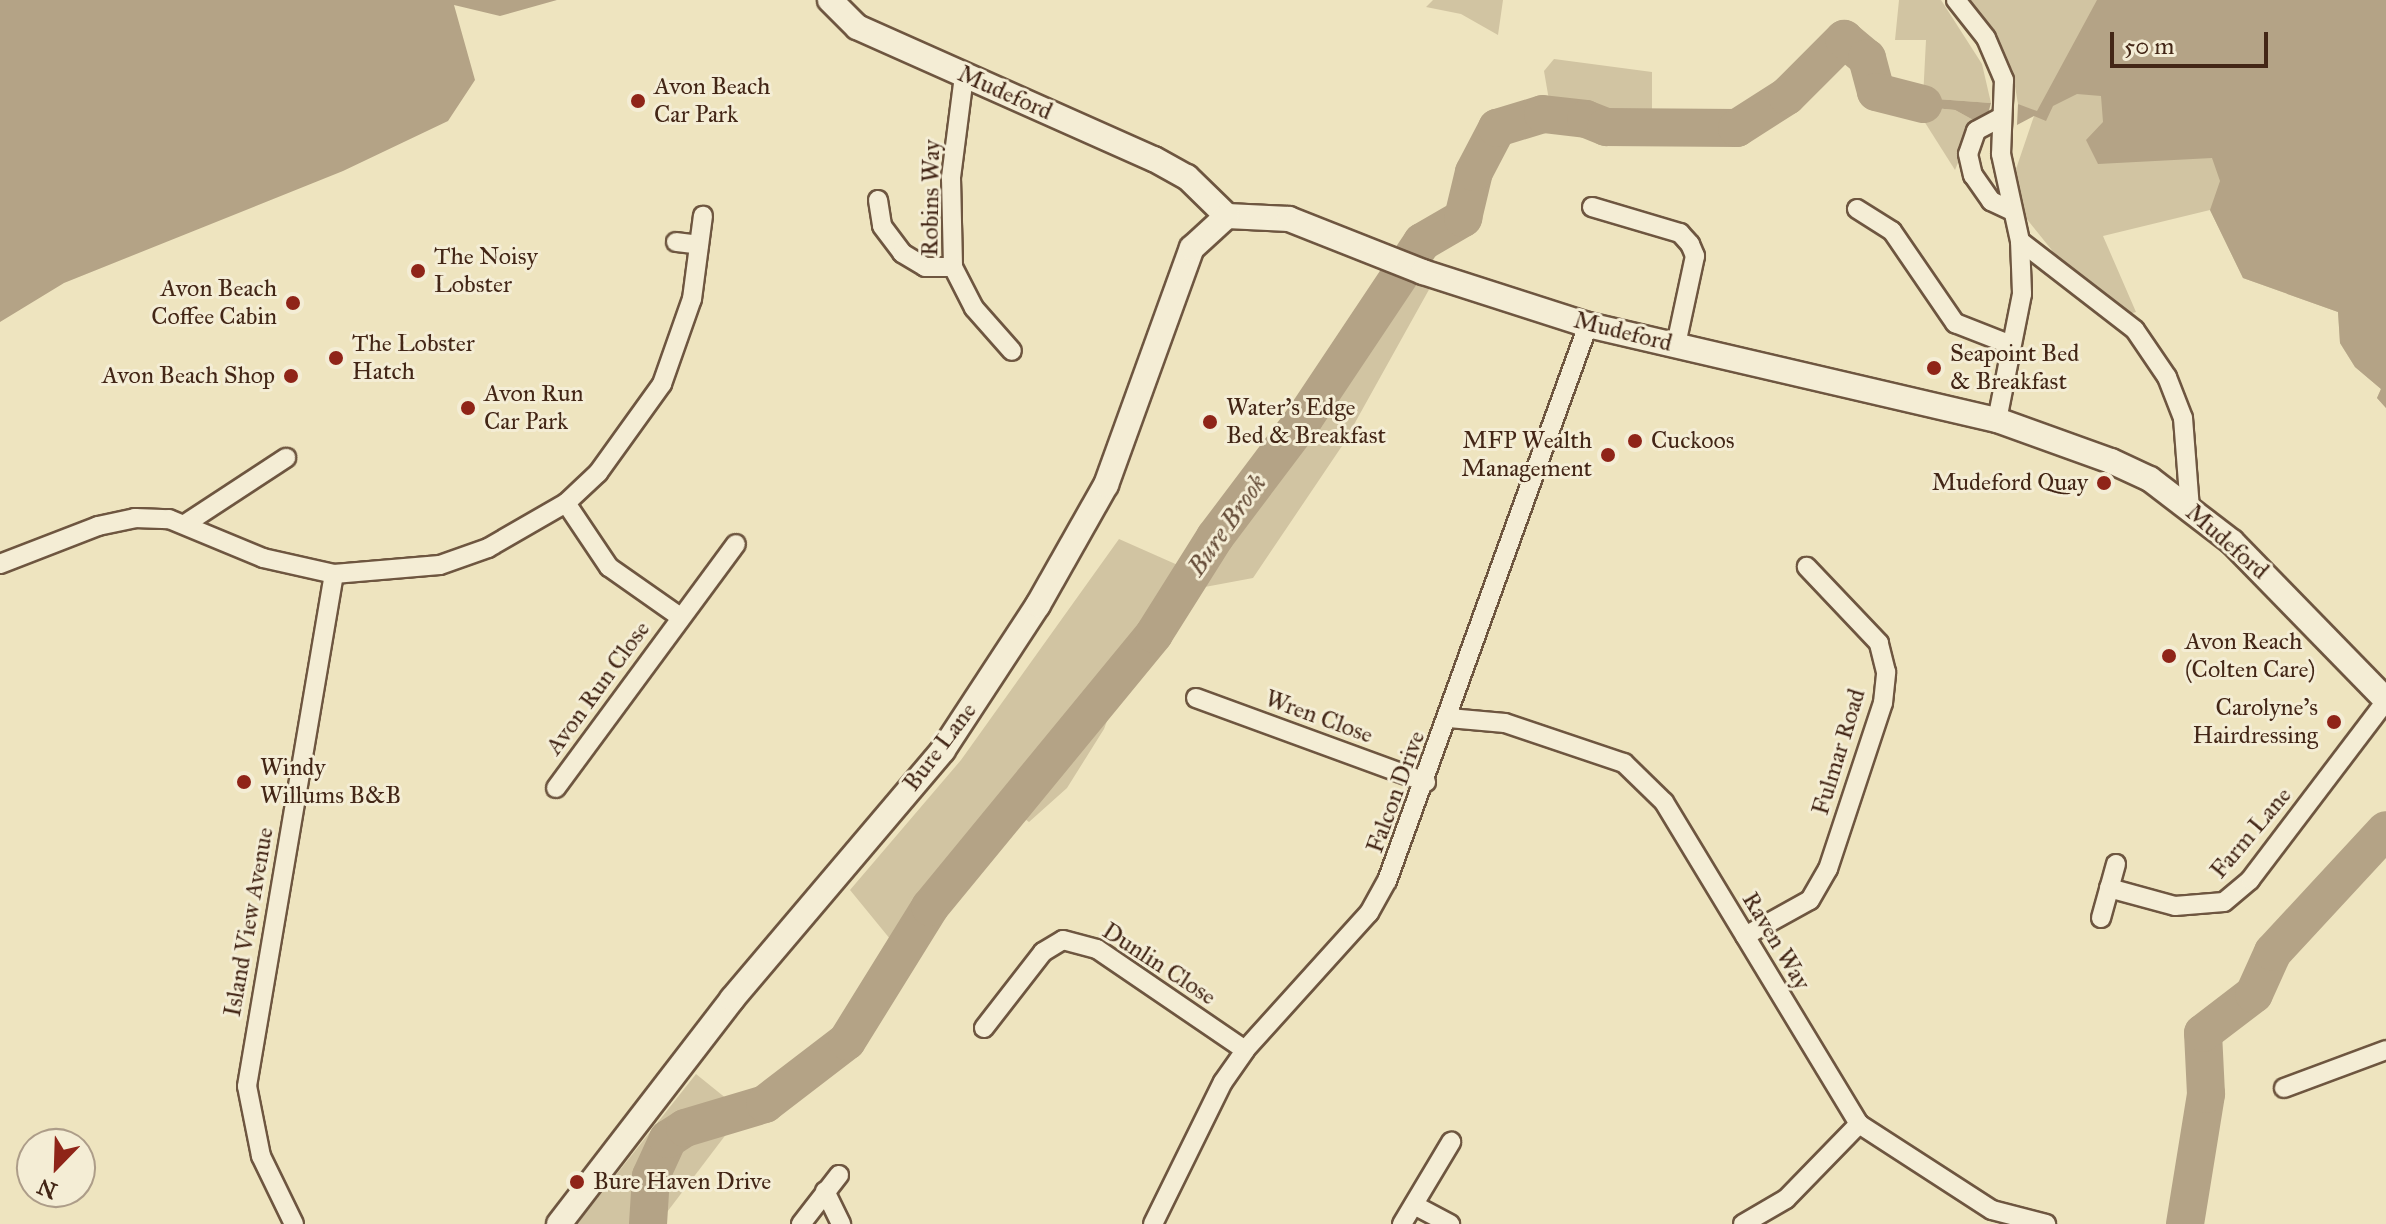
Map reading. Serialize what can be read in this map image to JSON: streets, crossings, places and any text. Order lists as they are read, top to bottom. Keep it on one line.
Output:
{"streets":{"street":["Mudeford","Robins Way","Avon Run Close","Wren Close","Bure Lane","Fulmar Road","Falcon Drive","Farm Lane","Island View Avenue","Raven Way","Dunlin Close"]},"crossings":[["Mudeford","Robins Way"],["Mudeford","Bure Lane"],["Mudeford","Falcon Drive"],["Mudeford","Farm Lane"],["Wren Close","Falcon Drive"],["Fulmar Road","Raven Way"],["Falcon Drive","Raven Way"],["Falcon Drive","Dunlin Close"]],"water":["Bure Brook"],"places":["Avon Beach Car Park","The Noisy Lobster","Avon Beach Coffee Cabin","The Lobster Hatch","Seapoint Bed & Breakfast","Avon Beach Shop","Avon Run Car Park","Water's Edge Bed & Breakfast","Cuckoos","MFP Wealth Management","Mudeford Quay","Avon Reach (Colten Care)","Carolyne's Hairdressing","Windy Willums B&B","Bure Haven Drive"],"scale_bar":"50 m","north":"bottom left"}
